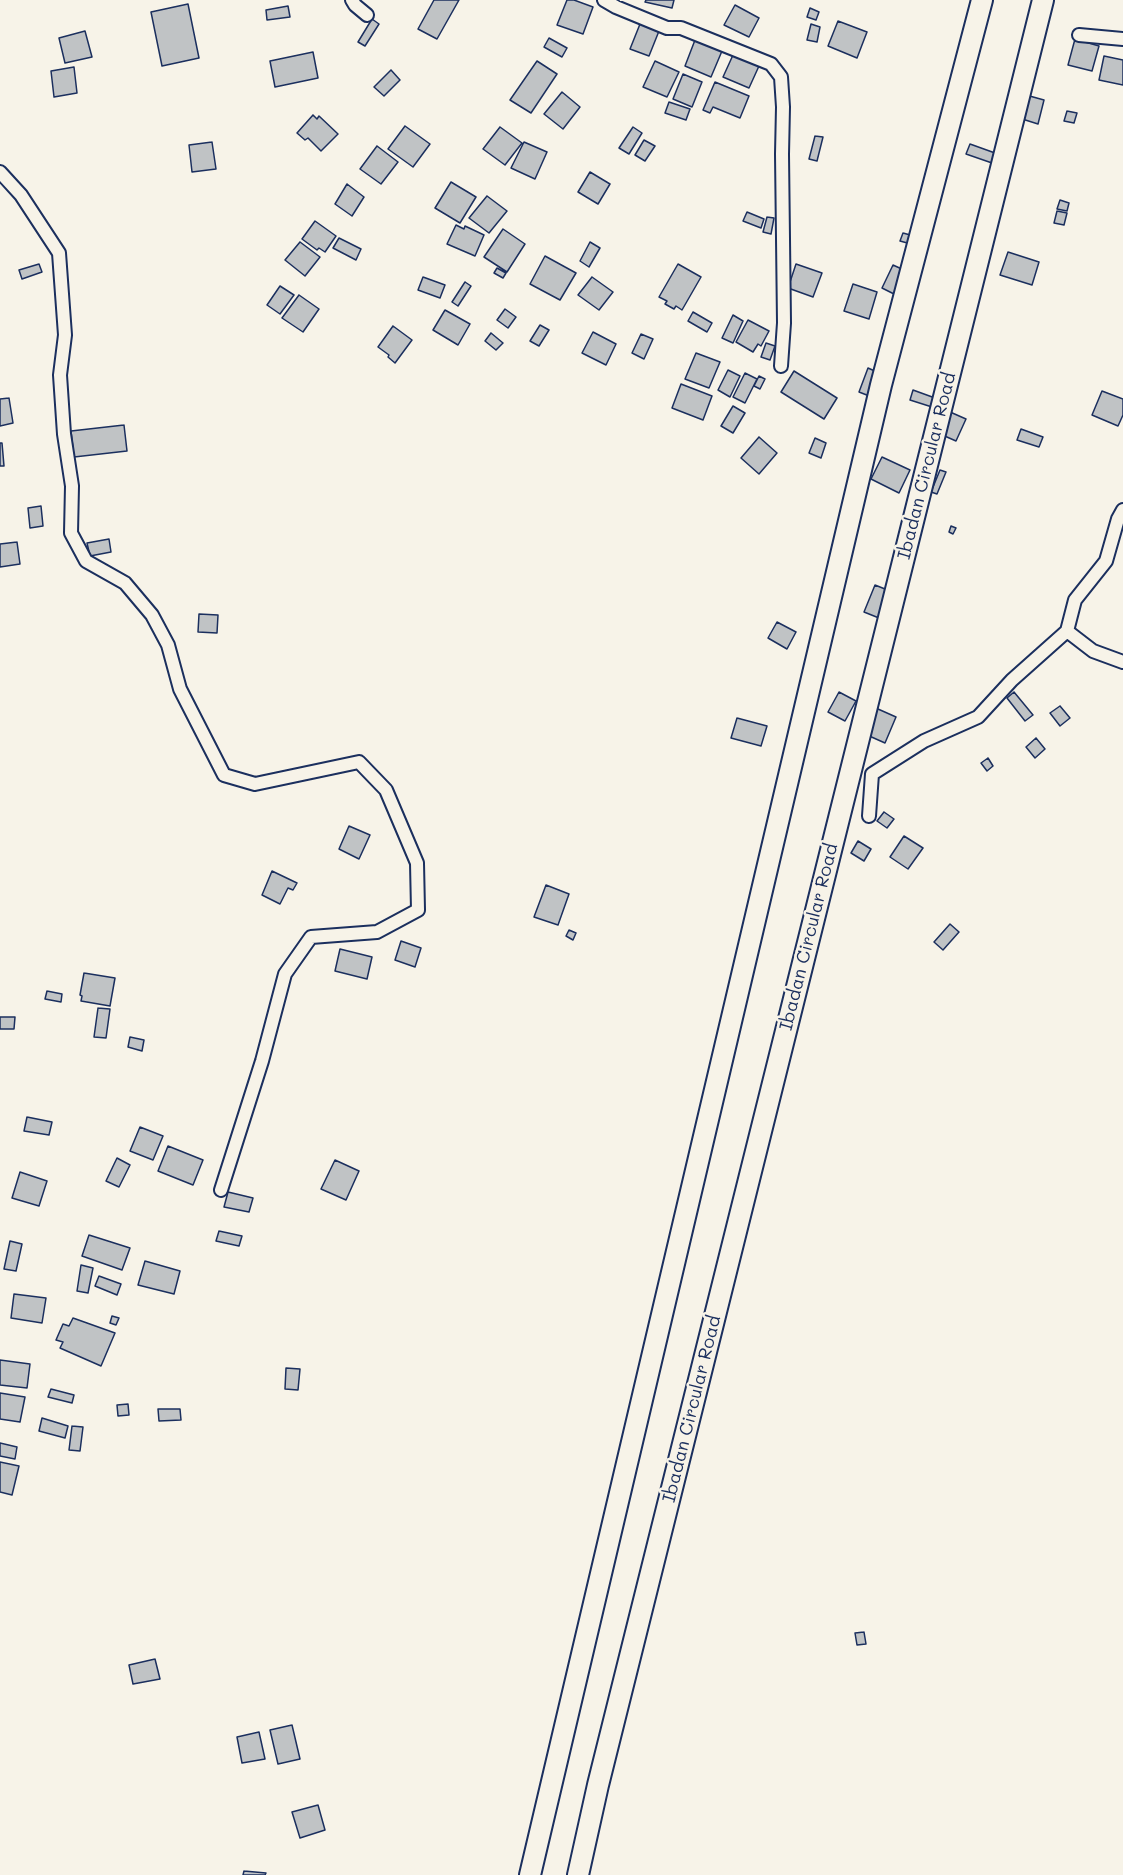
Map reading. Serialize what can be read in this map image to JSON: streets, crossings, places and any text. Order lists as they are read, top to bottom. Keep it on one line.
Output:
{"streets":{"highway":["Ibadan Circular Road"]}}
